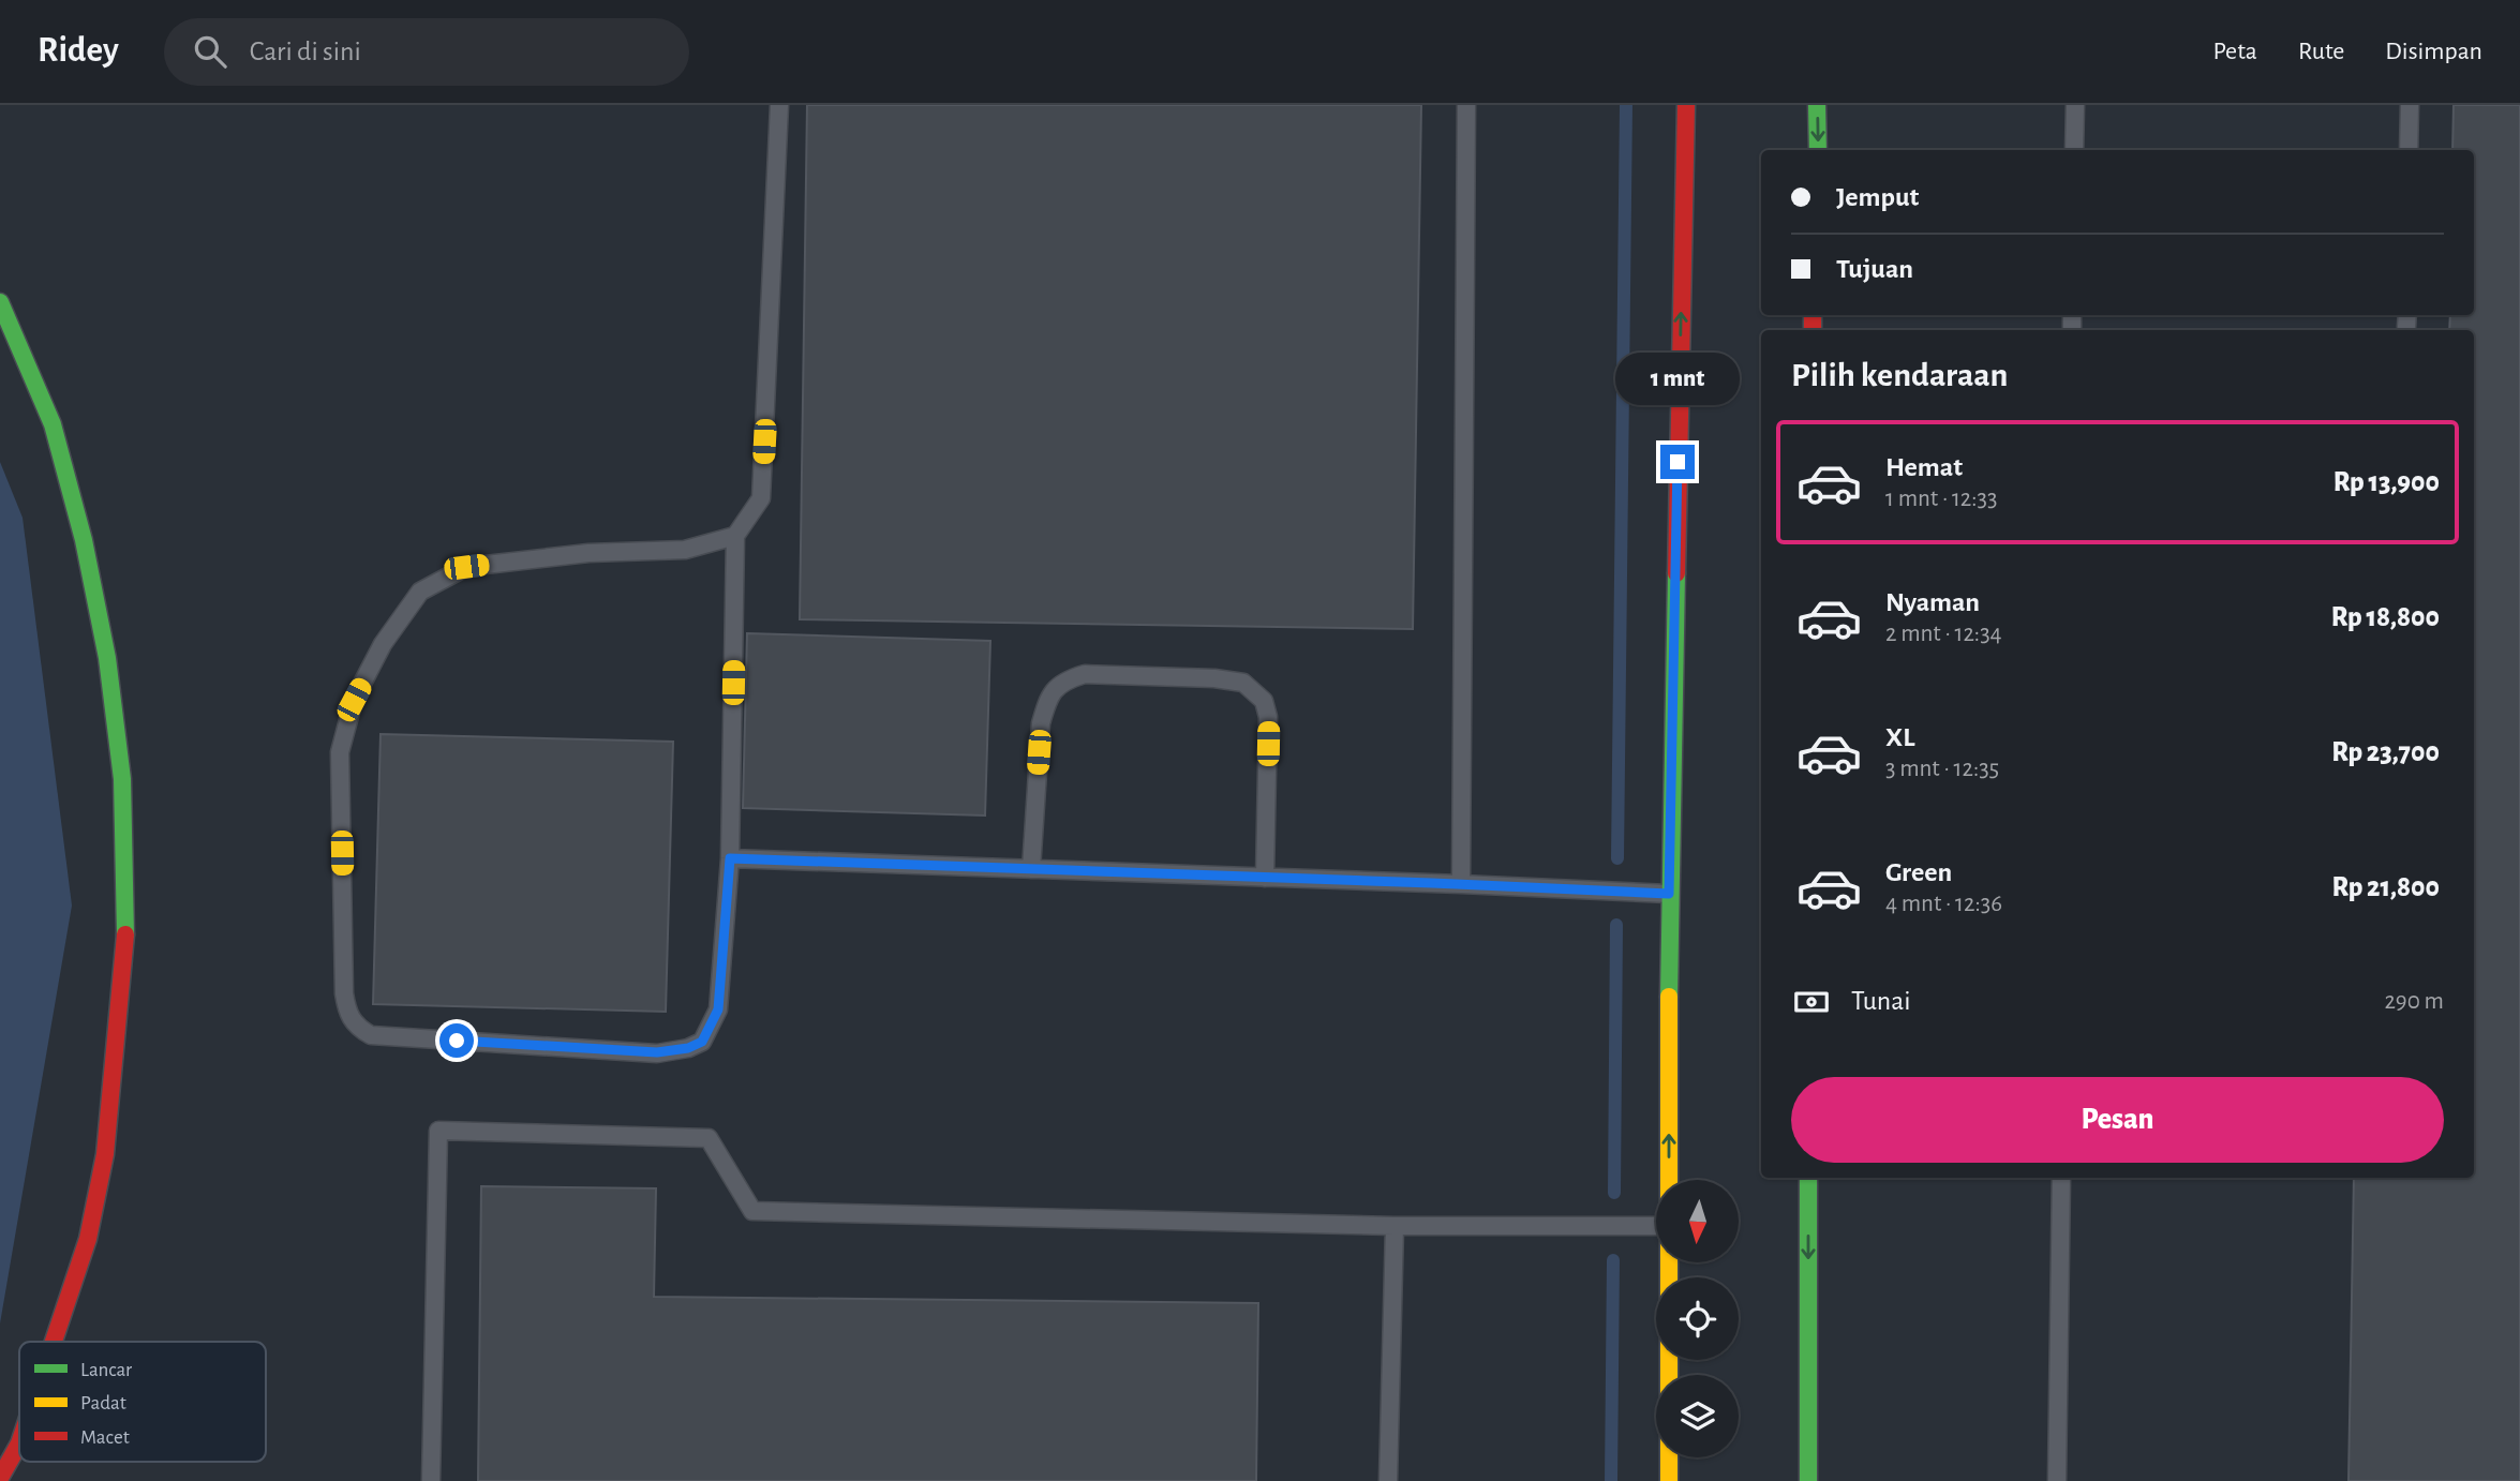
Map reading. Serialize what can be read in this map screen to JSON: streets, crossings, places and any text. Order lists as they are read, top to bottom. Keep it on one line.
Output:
{"legend":["Lancar","Padat","Macet"],"north":"bottom","page":{"header":"Ridey","search":"Cari di sini","nav":["Peta","Rute","Disimpan"],"banner":["Jemput","Tujuan"],"heading":"Pilih kendaraan","bubble":"1 mnt","list":[{"name":"Hemat","note":"1 mnt · 12:33","value":"Rp 13,900"},{"name":"Nyaman","note":"2 mnt · 12:34","value":"Rp 18,800"},{"name":"XL","note":"3 mnt · 12:35","value":"Rp 23,700"},{"name":"Green","note":"4 mnt · 12:36","value":"Rp 21,800"}],"pay":["Tunai","290 m"],"buttons":"Pesan"}}
